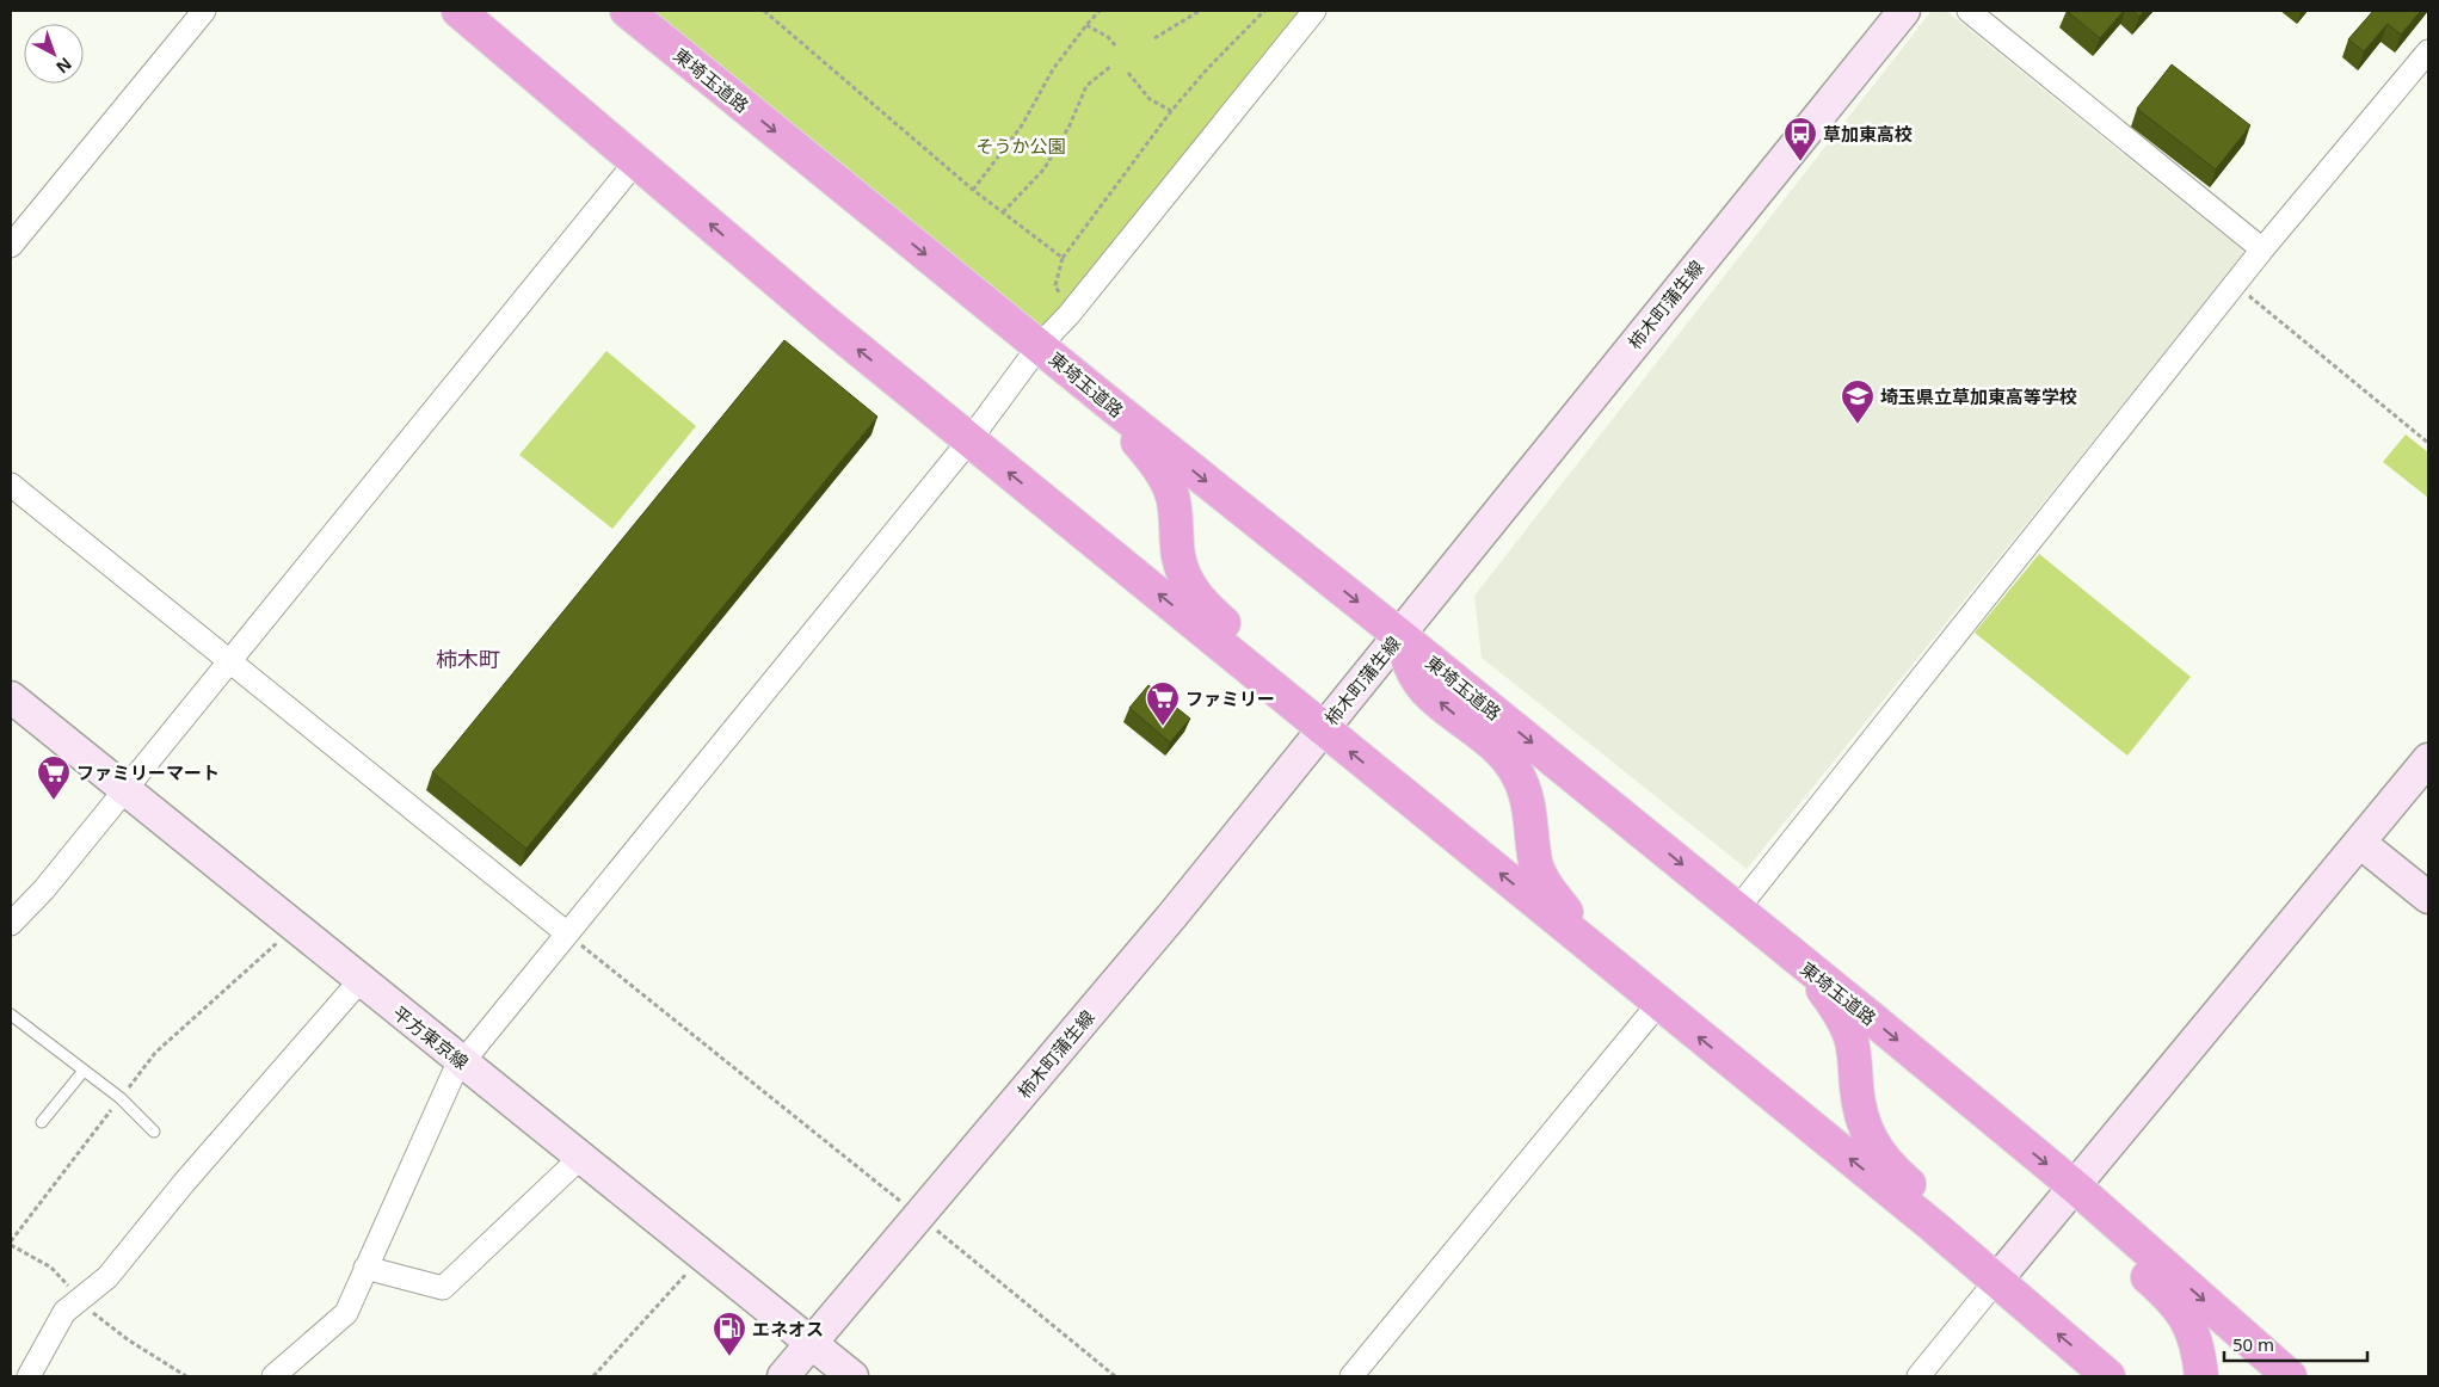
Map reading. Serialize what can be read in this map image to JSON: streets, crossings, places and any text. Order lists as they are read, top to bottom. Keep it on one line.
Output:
{"streets":{"highway":["東埼玉道路"],"main road":["柿木町蒲生線","平方東京線"]},"crossings":[["東埼玉道路","柿木町蒲生線"],["柿木町蒲生線","平方東京線"]],"districts":["柿木町"],"parks":["そうか公園"],"places":{"bus stop":["草加東高校"],"school or university":["埼玉県立草加東高等学校"],"supermarket":["ファミリー","ファミリーマート"],"fuel station":["エネオス"]},"scale_bar":"50 m","north":"bottom right"}
